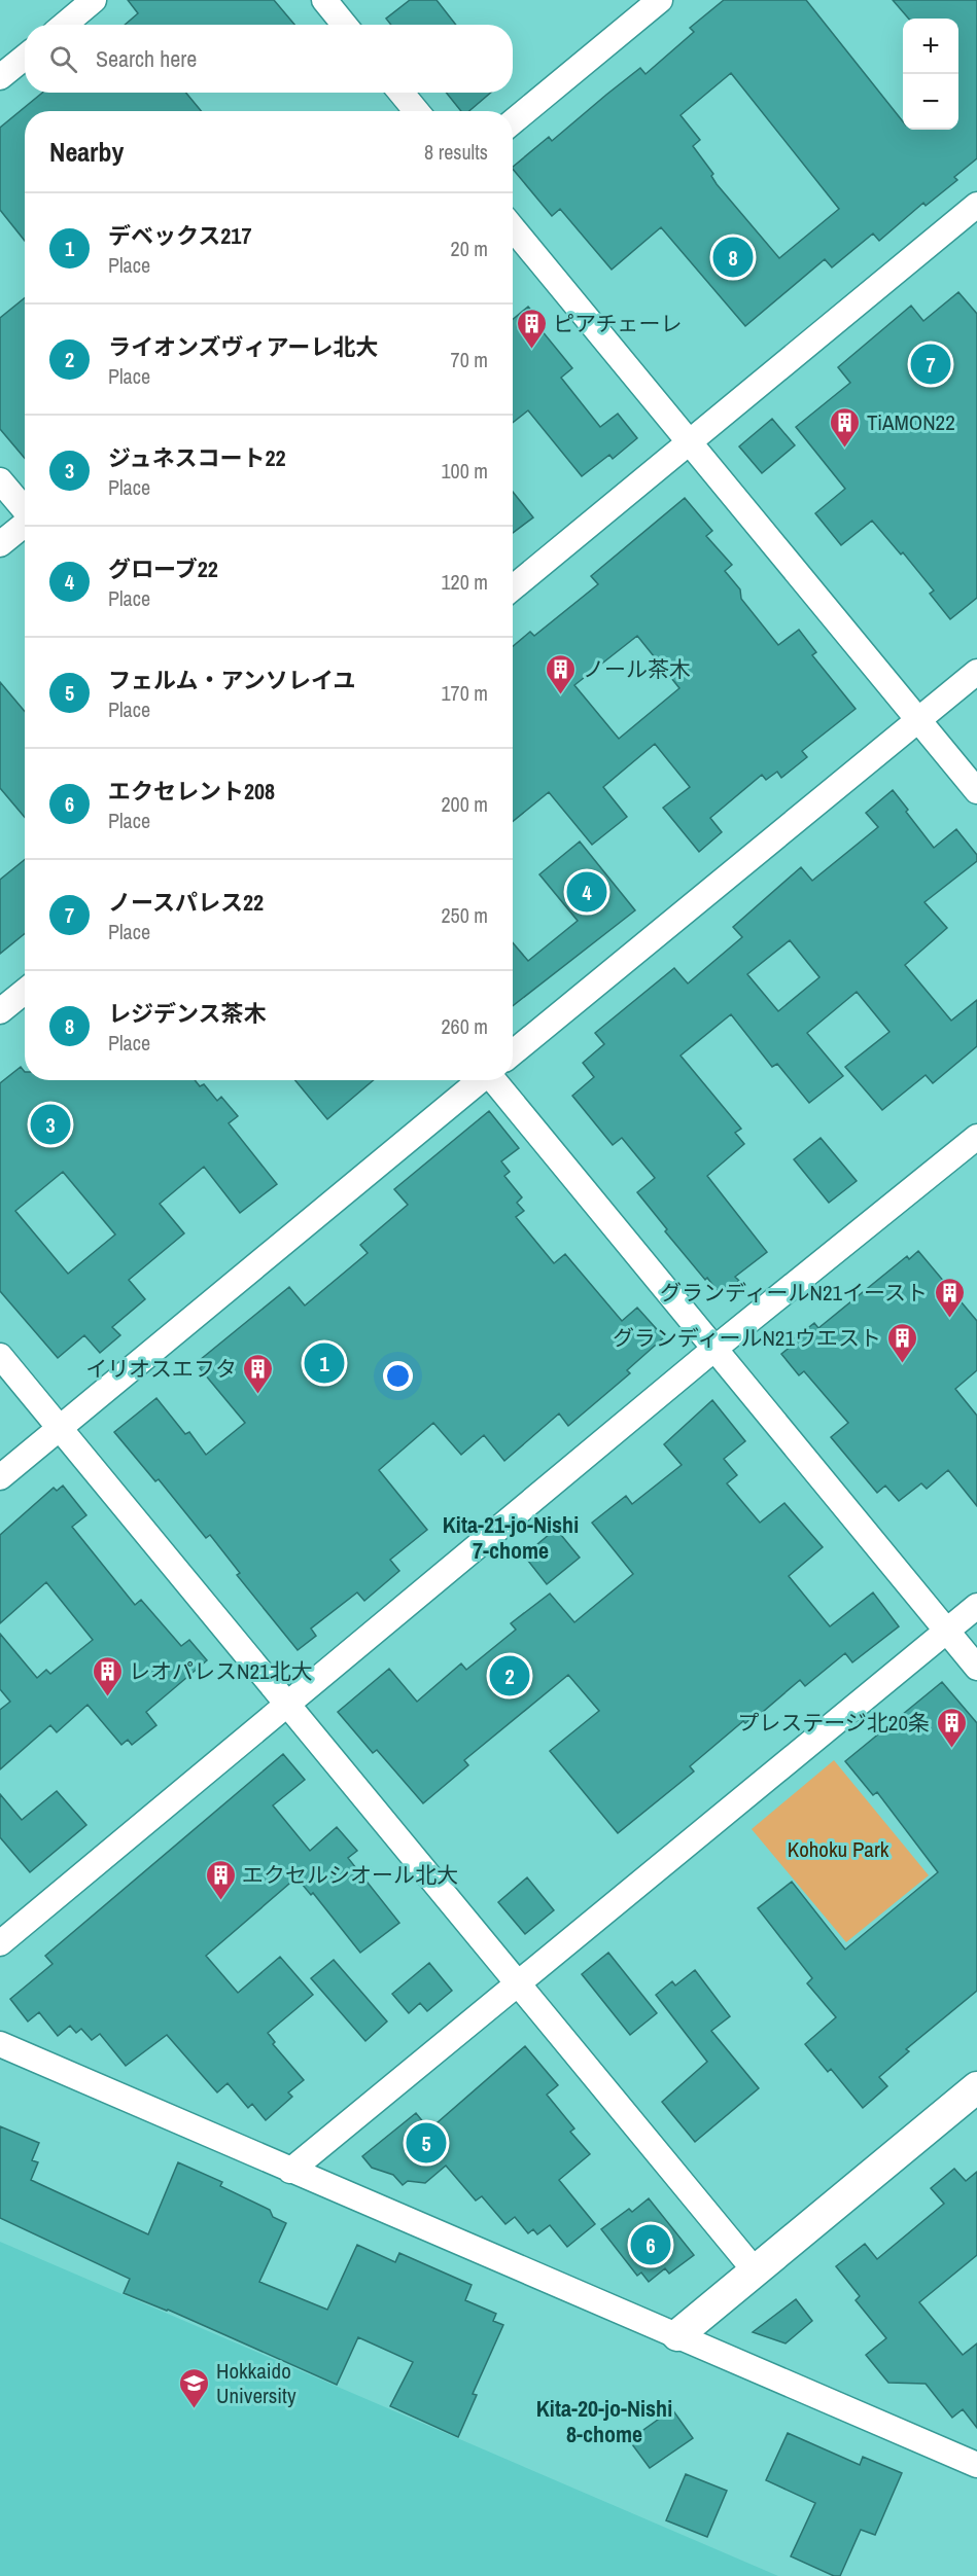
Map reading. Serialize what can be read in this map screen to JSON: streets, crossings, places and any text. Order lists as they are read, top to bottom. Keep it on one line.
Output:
{"districts":["Kita-21-jo-Nishi 7-chome","Kita-20-jo-Nishi 8-chome"],"parks":["Kohoku Park"],"places":{"building":["ピアチェーレ","TiAMON22","ノール茶木","グランディールN21イースト","グランディールN21ウエスト","イリオスエフタ","レオパレスN21北大","プレステージ北20条","エクセルシオール北大"],"school or university":["Hokkaido University"]},"page":{"map_buttons":["+","−"],"search":"Search here","heading":["Nearby","8 results"],"list":[{"mark":"1","name":"デベックス217","note":"Place","value":"20 m"},{"mark":"2","name":"ライオンズヴィアーレ北大","note":"Place","value":"70 m"},{"mark":"3","name":"ジュネスコート22","note":"Place","value":"100 m"},{"mark":"4","name":"グローブ22","note":"Place","value":"120 m"},{"mark":"5","name":"フェルム・アンソレイユ","note":"Place","value":"170 m"},{"mark":"6","name":"エクセレント208","note":"Place","value":"200 m"},{"mark":"7","name":"ノースパレス22","note":"Place","value":"250 m"},{"mark":"8","name":"レジデンス茶木","note":"Place","value":"260 m"}],"pins":["8","7","4","3","1","2","5","6"]}}
